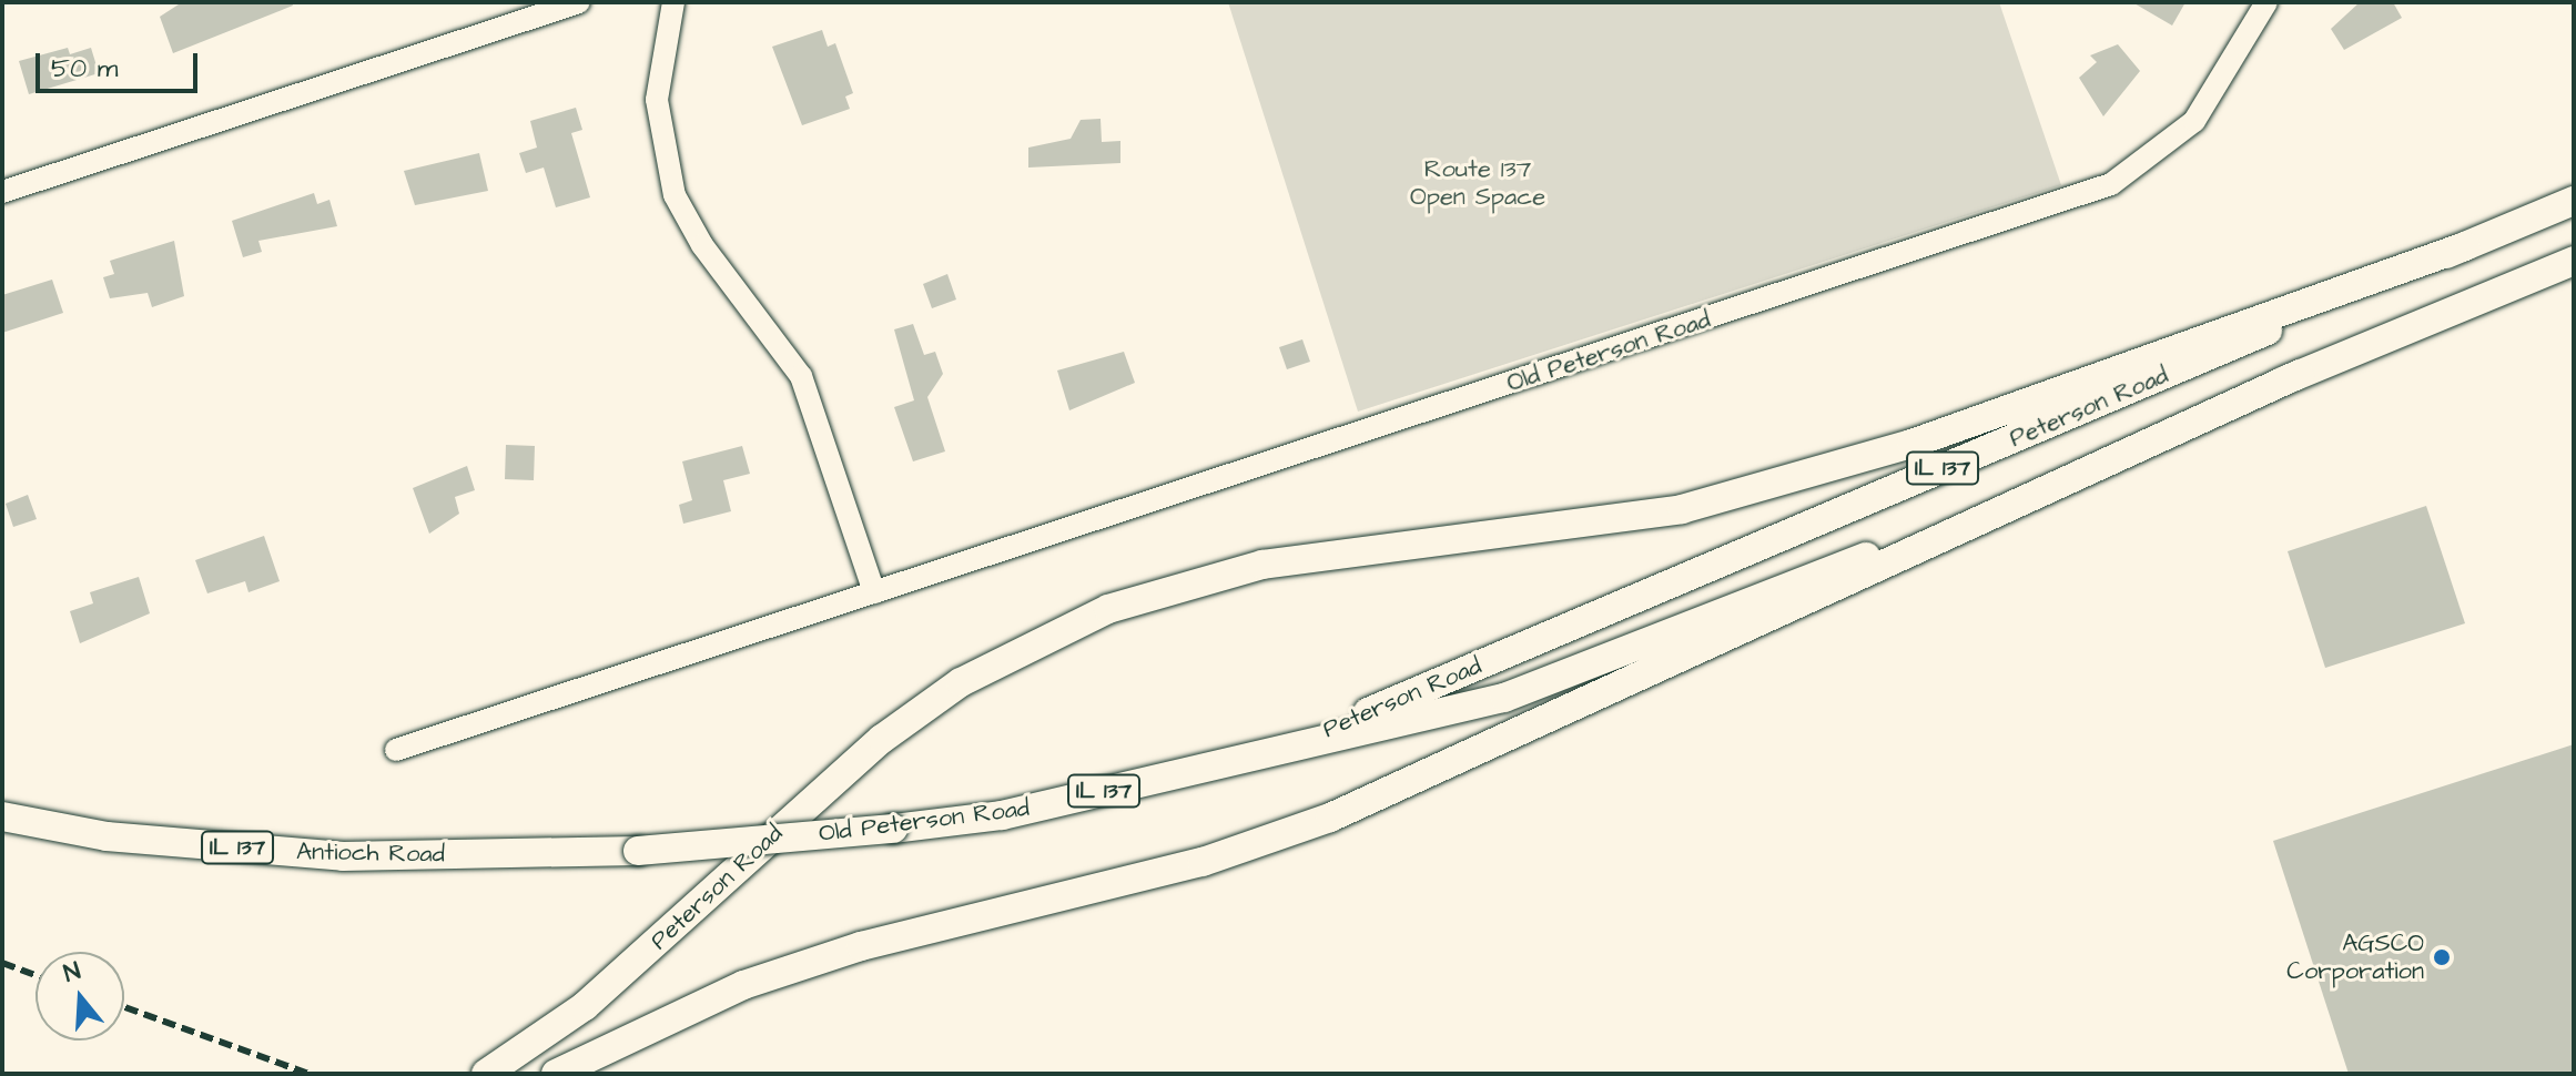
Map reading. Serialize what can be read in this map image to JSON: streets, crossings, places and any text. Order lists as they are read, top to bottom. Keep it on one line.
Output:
{"streets":{"main road":["Old Peterson Road","Peterson Road","IL 137","Antioch Road"]},"crossings":[["Old Peterson Road","Peterson Road"],["Old Peterson Road","Antioch Road"]],"parks":["Route 137 Open Space"],"places":["AGSCO Corporation"],"scale_bar":"50 m","north":"top"}
